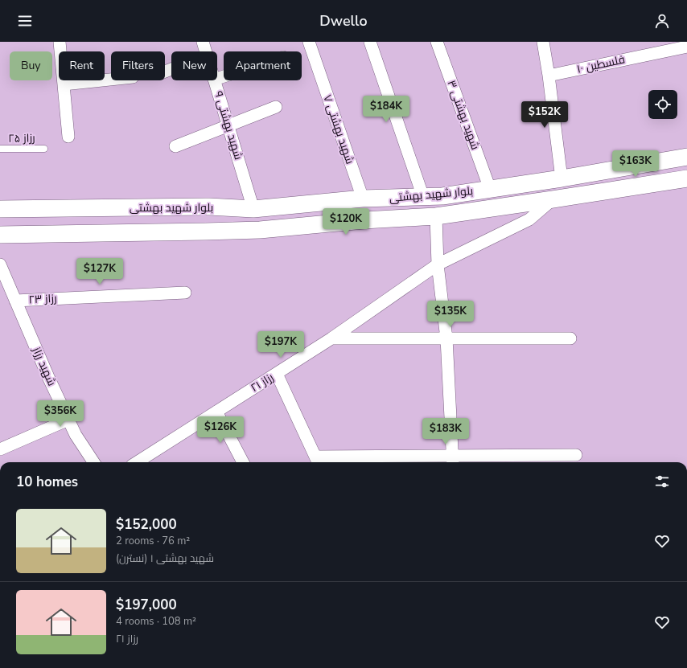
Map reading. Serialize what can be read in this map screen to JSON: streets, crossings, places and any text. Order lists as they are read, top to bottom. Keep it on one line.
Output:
{"streets":{"main road":["بلوار شهید بهشتی"],"street":["فلسطین ۱۰","شهید بهشتی ۳","شهید بهشتی ۹","شهید بهشتی ۷","رزاز ۲۳","شهید رزاز","رزاز ۲۱"],"lane":["رزاز ۲۵"]},"crossings":[["شهید بهشتی ۳","بلوار شهید بهشتی"],["شهید بهشتی ۹","بلوار شهید بهشتی"],["شهید بهشتی ۷","بلوار شهید بهشتی"],["بلوار شهید بهشتی","رزاز ۲۱"],["رزاز ۲۳","شهید رزاز"]],"page":{"header":"Dwello","chip":["Buy","Rent","Filters","New","Apartment"],"price":["$184K","$152K","$163K","$120K","$127K","$135K","$197K","$356K","$126K","$183K"],"heading":"10 homes","list":[{"name":"$152,000","note":"2 rooms · 76 m² · شهید بهشتی ۱ (نسترن)"},{"name":"$197,000","note":"4 rooms · 108 m² · رزاز ۲۱"}]}}
